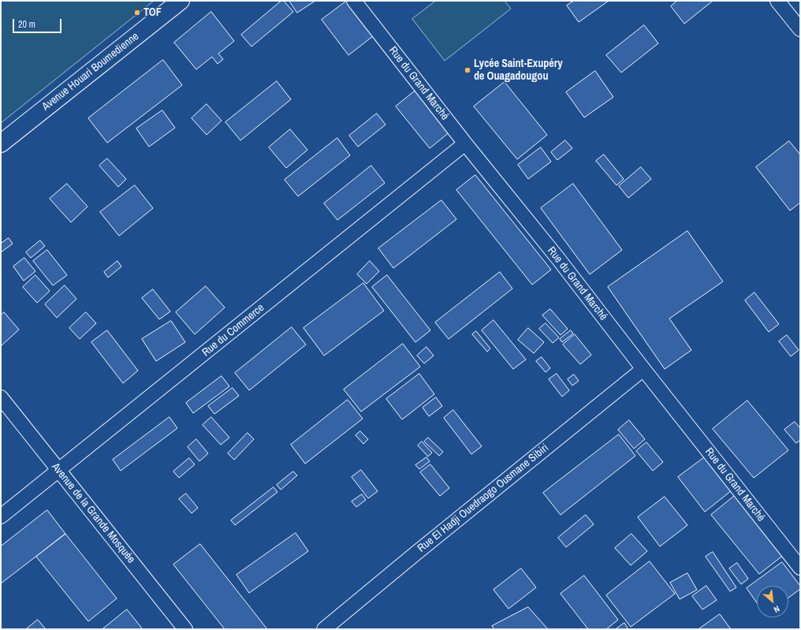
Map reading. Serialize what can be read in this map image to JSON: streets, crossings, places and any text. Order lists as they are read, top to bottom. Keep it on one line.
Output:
{"streets":{"main road":["Avenue Houari Boumedienne"],"street":["Rue du Grand Marché","Rue du Commerce","Rue El Hadji Ouedraogo Ousmane Sibiri","Avenue de la Grande Mosquée"]},"crossings":[["Rue du Grand Marché","Rue du Commerce"],["Rue du Grand Marché","Rue El Hadji Ouedraogo Ousmane Sibiri"],["Rue du Commerce","Avenue de la Grande Mosquée"]],"places":["TOF","Lycée Saint-Exupéry de Ouagadougou"],"scale_bar":"20 m","north":"bottom right"}
